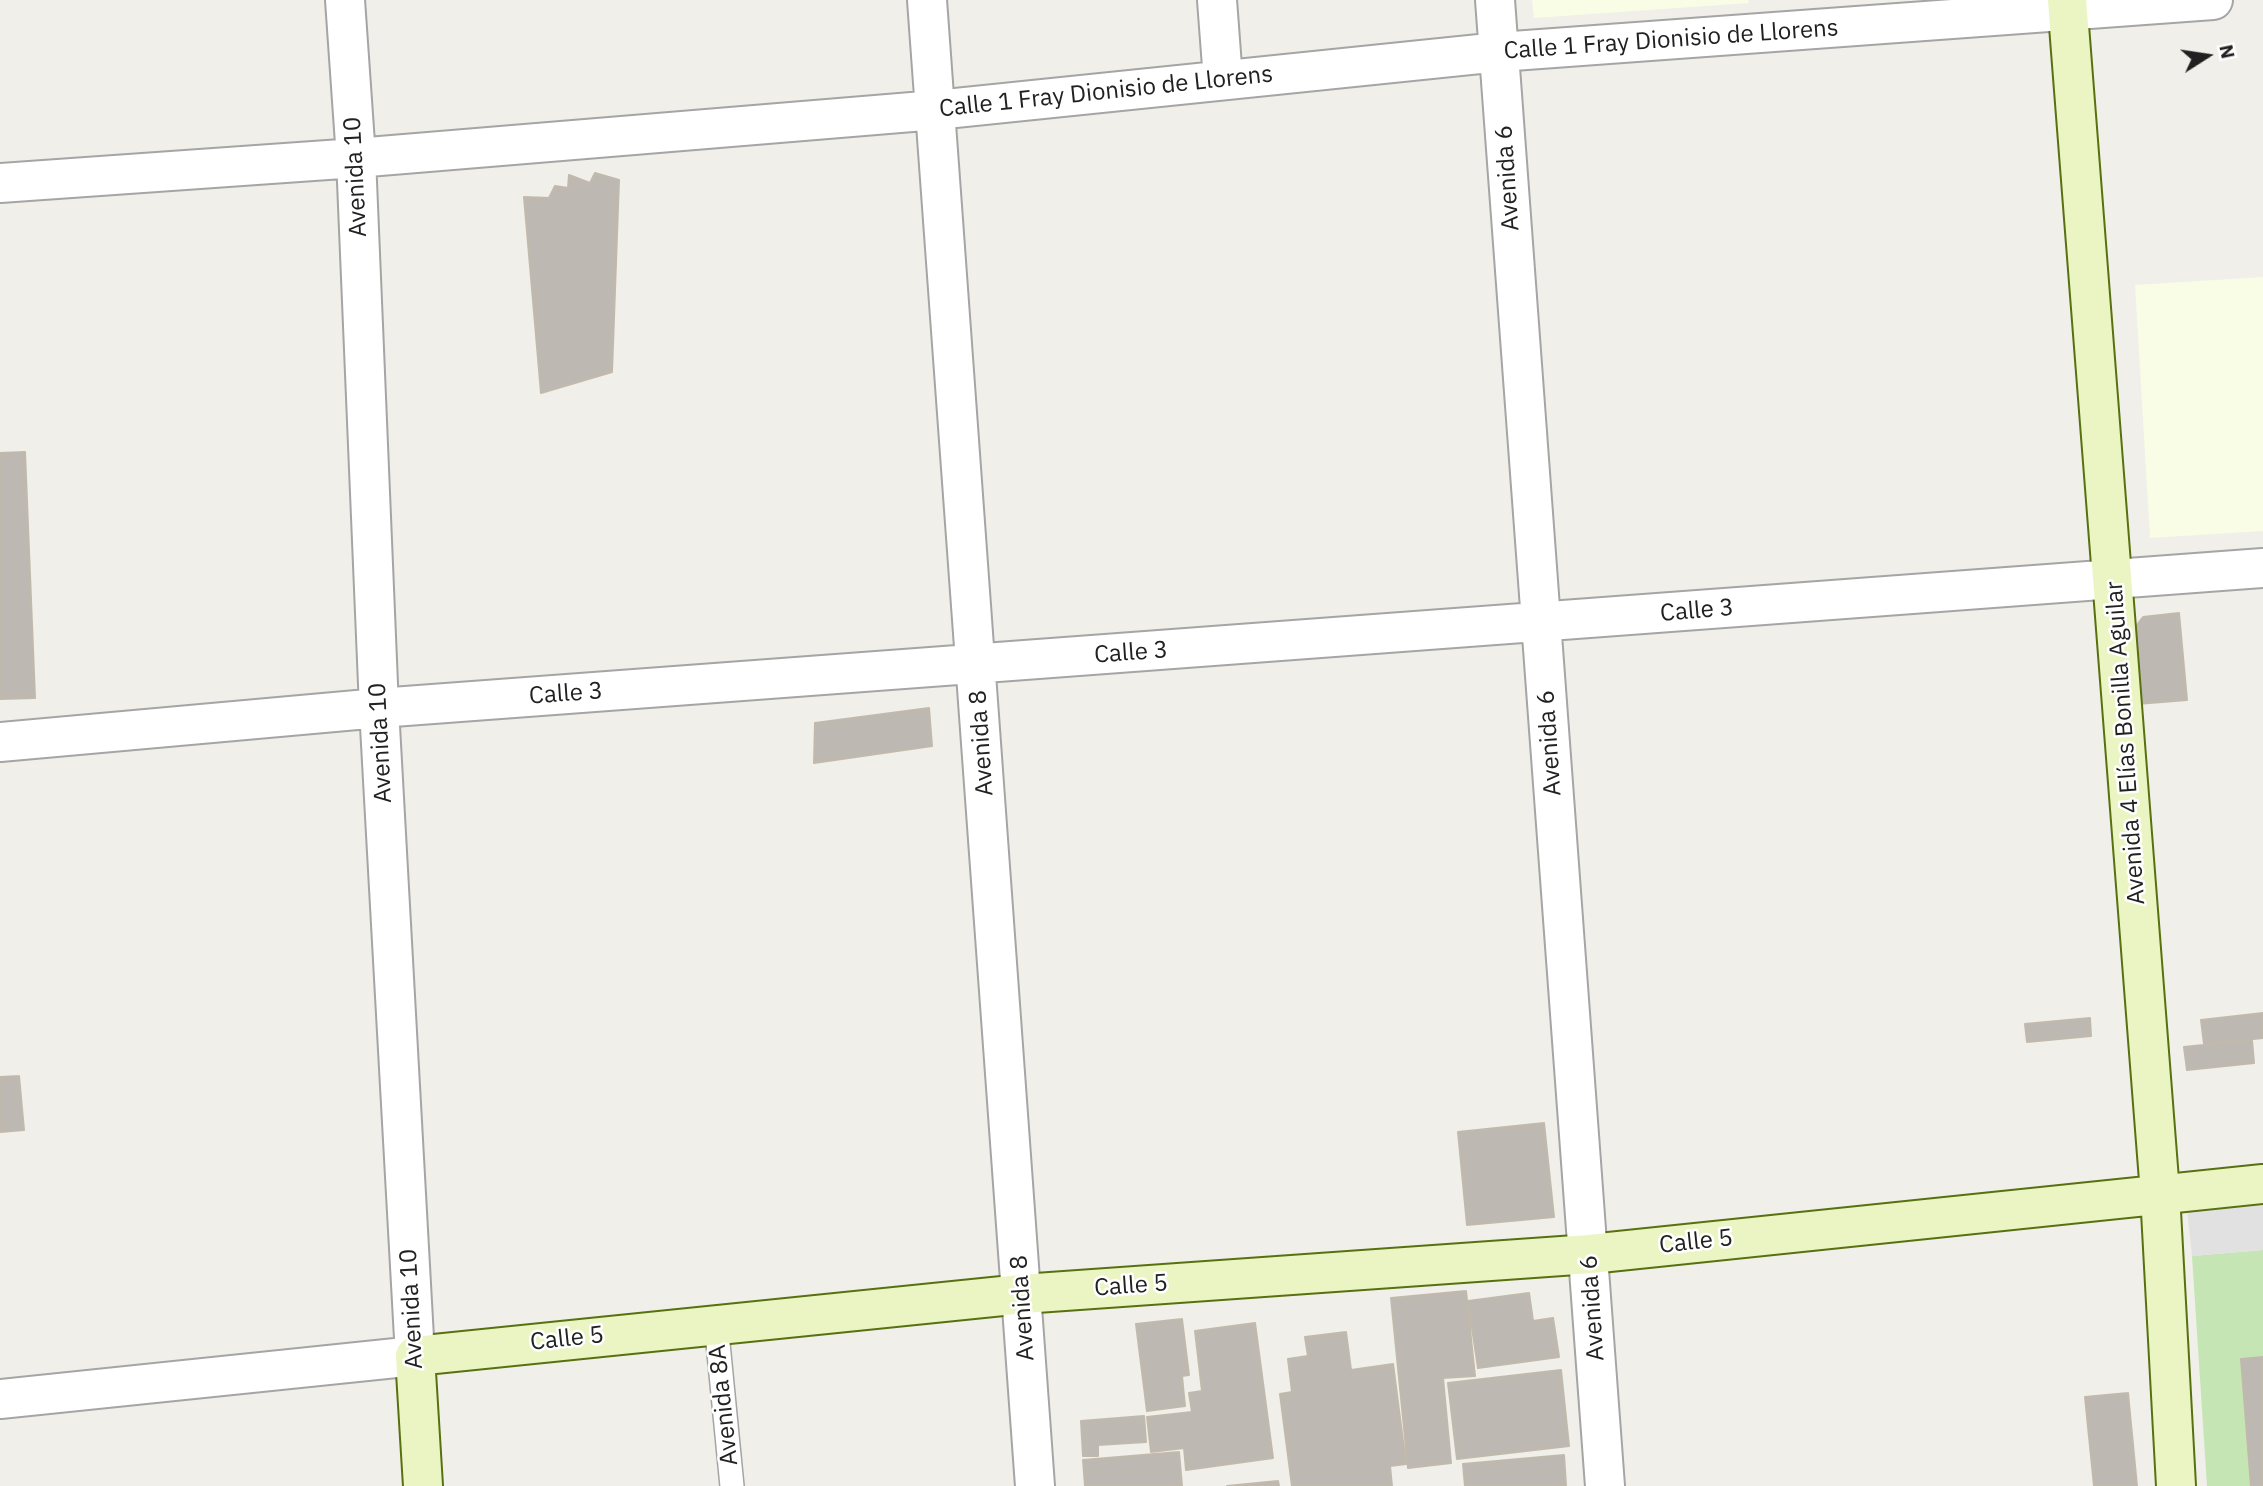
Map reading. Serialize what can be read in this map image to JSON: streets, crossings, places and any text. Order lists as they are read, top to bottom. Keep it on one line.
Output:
{"streets":{"main road":["Avenida 10","Avenida 4 Elías Bonilla Aguilar","Calle 5"],"street":["Calle 1 Fray Dionisio de Llorens","Avenida 6","Calle 3","Avenida 8"],"lane":["Avenida 8A"]},"crossings":[["Calle 1 Fray Dionisio de Llorens","Avenida 10"],["Calle 1 Fray Dionisio de Llorens","Avenida 6"],["Calle 1 Fray Dionisio de Llorens","Avenida 8"],["Calle 1 Fray Dionisio de Llorens","Avenida 4 Elías Bonilla Aguilar"],["Avenida 10","Calle 3"],["Avenida 10","Calle 5"],["Avenida 6","Calle 3"],["Avenida 6","Calle 5"],["Calle 3","Avenida 8"],["Calle 3","Avenida 4 Elías Bonilla Aguilar"],["Avenida 8","Calle 5"],["Avenida 4 Elías Bonilla Aguilar","Calle 5"],["Calle 5","Avenida 8A"]],"north":"right"}
